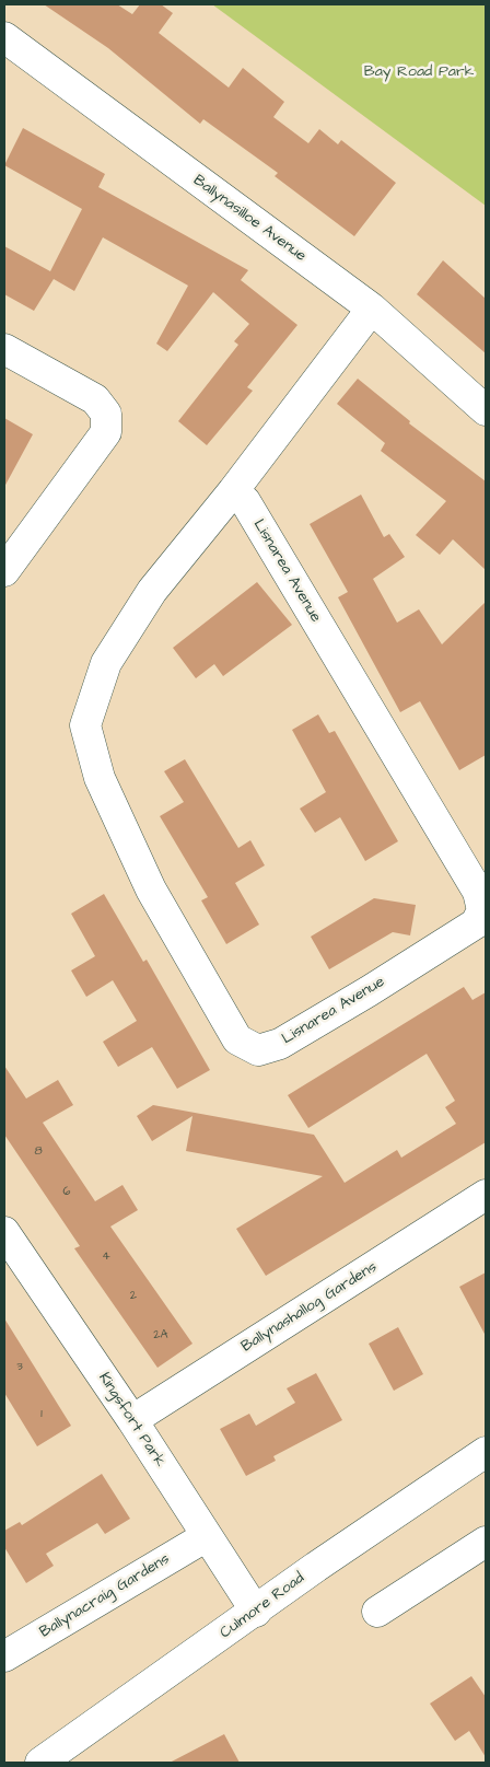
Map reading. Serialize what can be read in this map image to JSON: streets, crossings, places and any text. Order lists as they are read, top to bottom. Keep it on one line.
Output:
{"streets":{"main road":["Ballynasilloe Avenue","Lisnarea Avenue","Ballynashallog Gardens","Kingsfort Park","Ballynacraig Gardens","Culmore Road"]},"crossings":[["Ballynasilloe Avenue","Lisnarea Avenue"],["Ballynashallog Gardens","Kingsfort Park"],["Kingsfort Park","Ballynacraig Gardens"],["Kingsfort Park","Culmore Road"]],"parks":["Bay Road Park"],"house_numbers":["8","6","4","2","2A","3","1"]}
